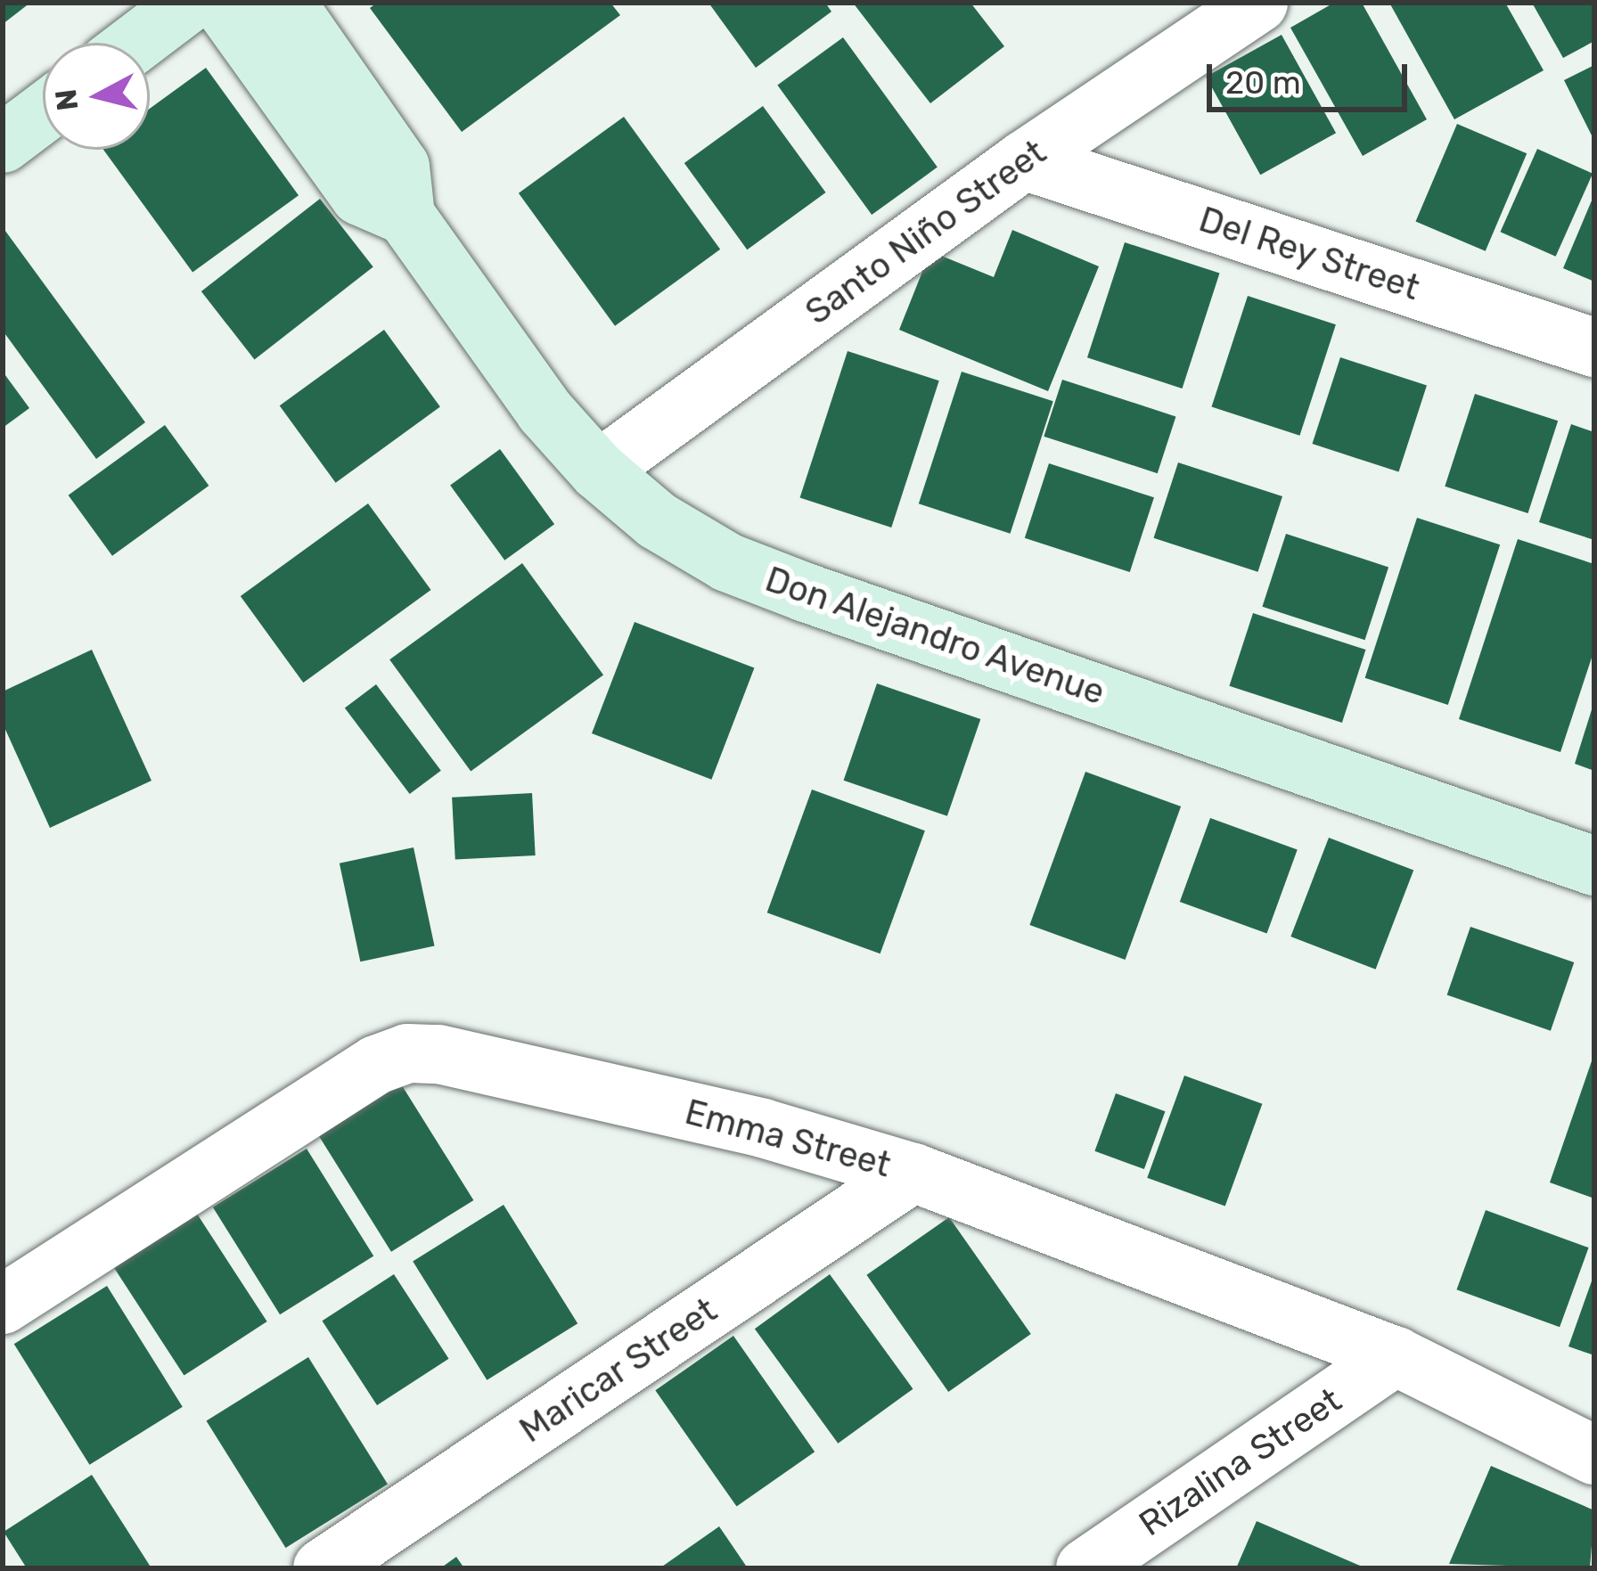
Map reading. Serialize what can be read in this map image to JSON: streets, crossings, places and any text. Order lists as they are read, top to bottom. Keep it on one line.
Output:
{"streets":{"street":["Santo Niño Street","Del Rey Street","Don Alejandro Avenue","Emma Street","Maricar Street","Rizalina Street"]},"crossings":[["Santo Niño Street","Del Rey Street"],["Santo Niño Street","Don Alejandro Avenue"],["Emma Street","Maricar Street"],["Emma Street","Rizalina Street"]],"scale_bar":"20 m","north":"left"}
